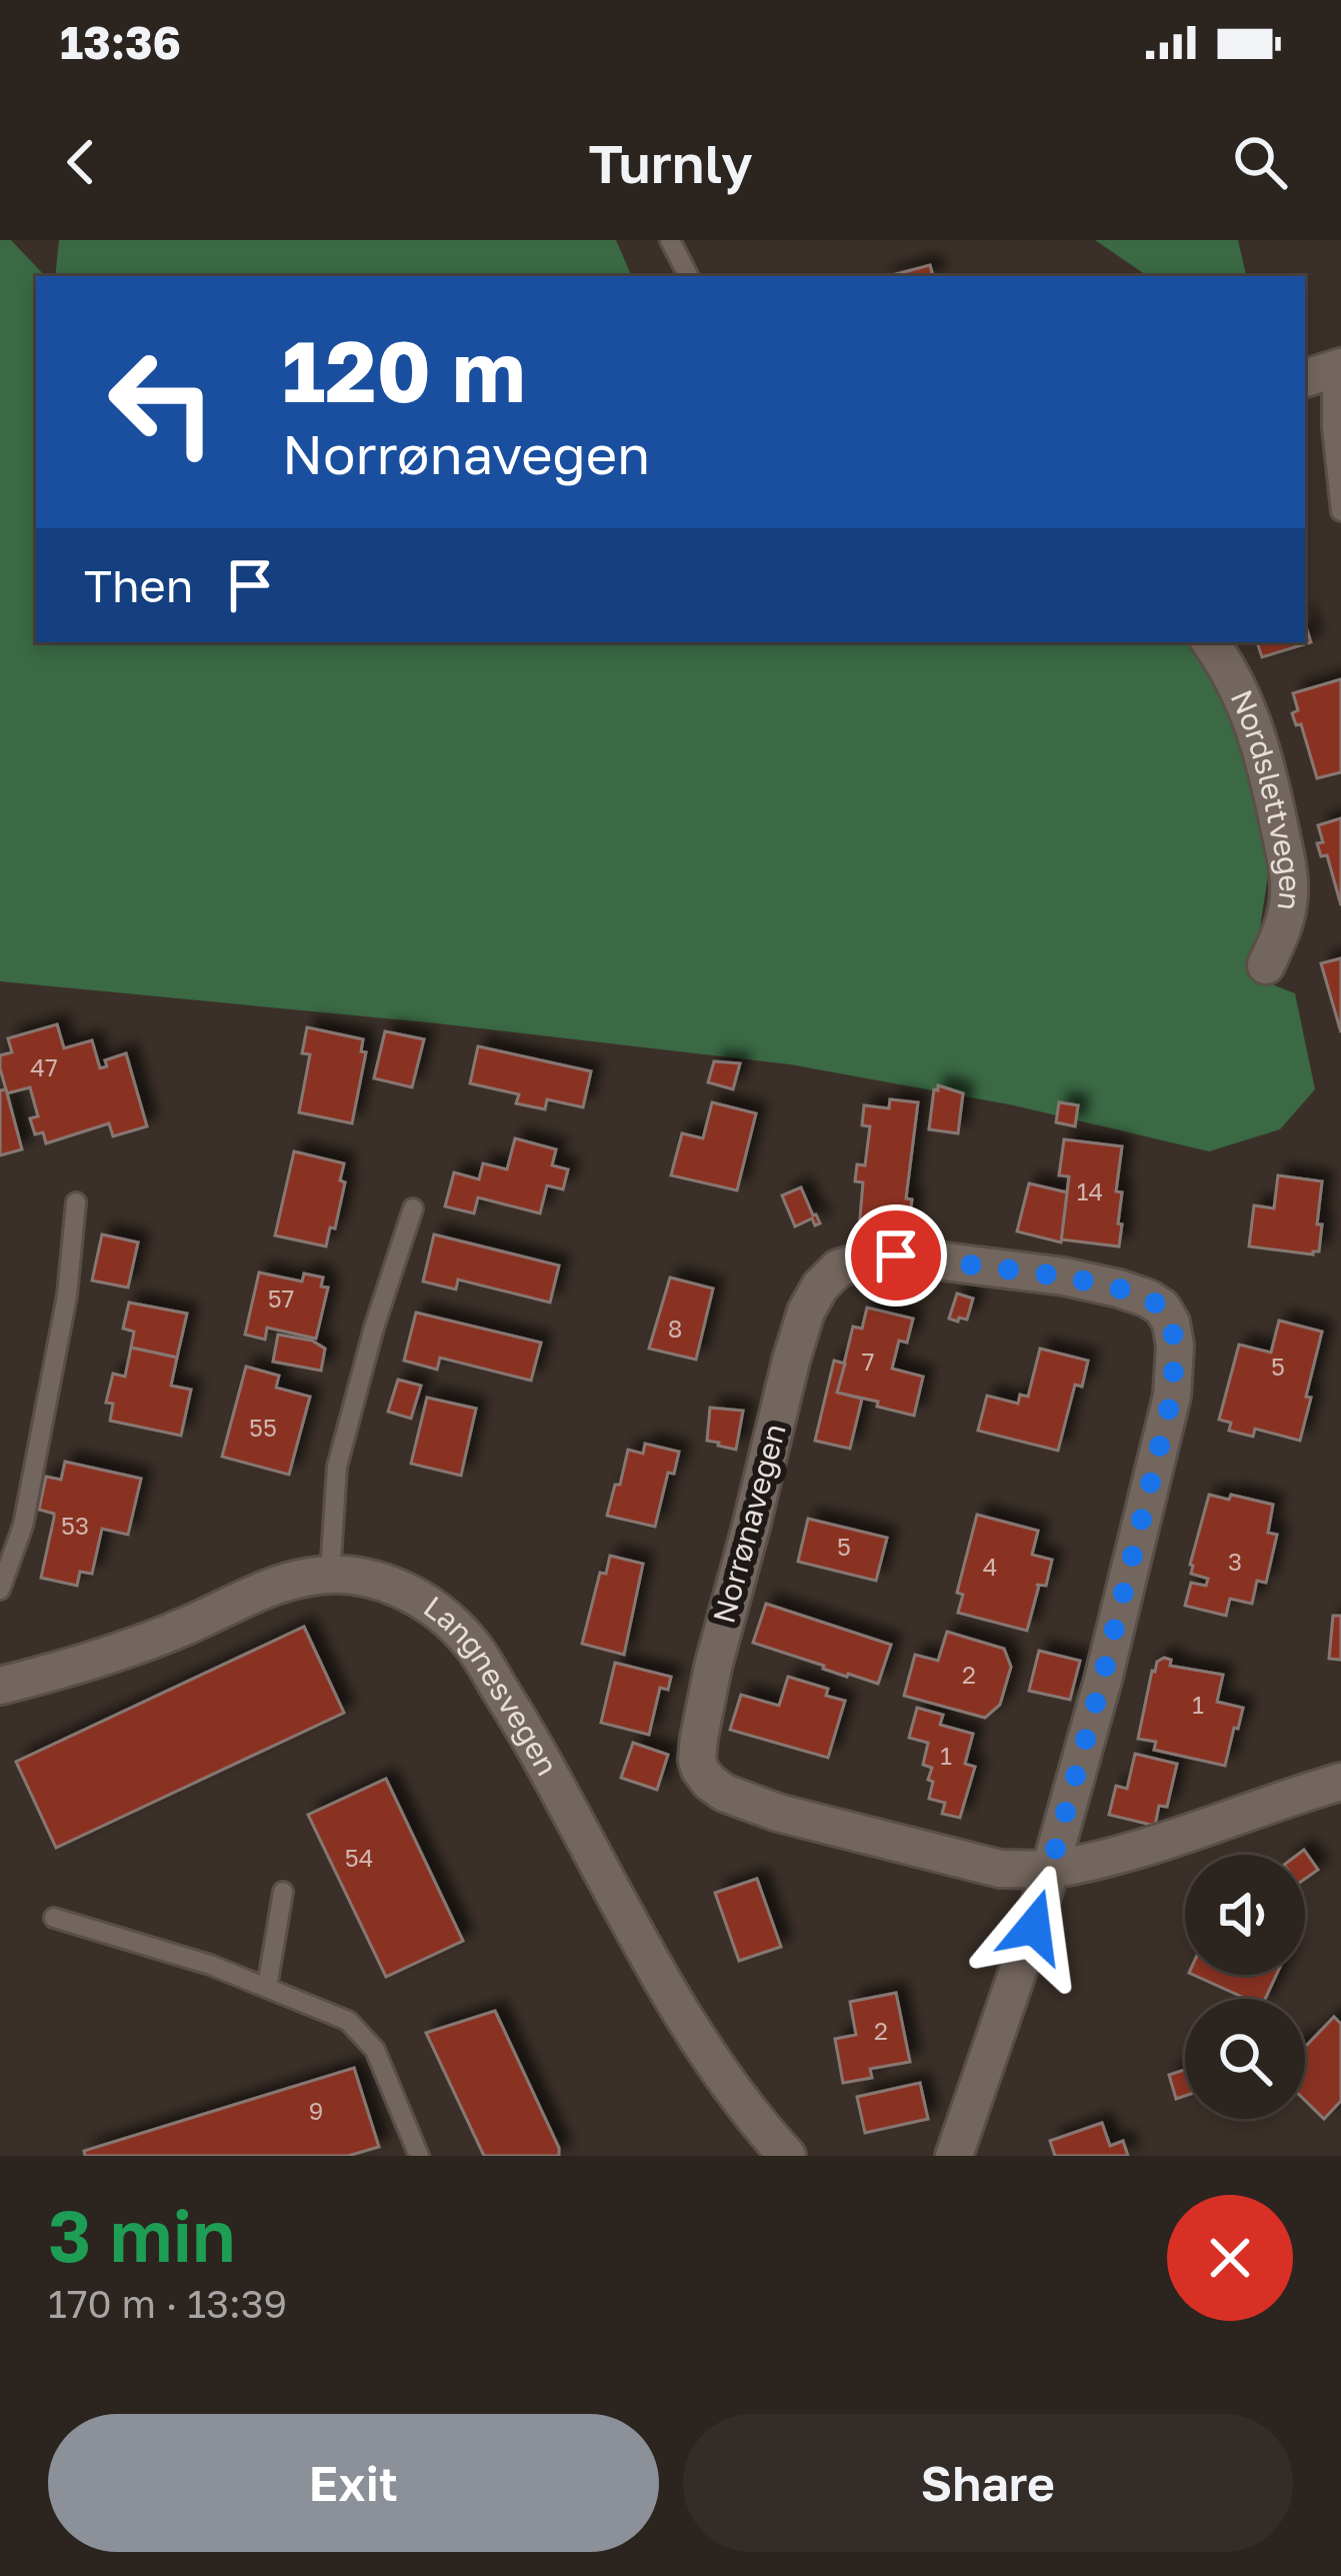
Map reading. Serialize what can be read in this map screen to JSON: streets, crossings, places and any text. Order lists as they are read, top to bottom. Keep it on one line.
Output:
{"streets":{"street":["Nordslettvegen","Norrønavegen","Langnesvegen"]},"house_numbers":["47","14","57","8","7","5","55","53","5","3","4","2","1","1","54","2","9"],"page":{"status":"13:36","header":"Turnly","turn":["120 m","Norrønavegen"],"then":"Then","heading":["3 min","170 m · 13:39"],"buttons":["Exit","Share"]}}
